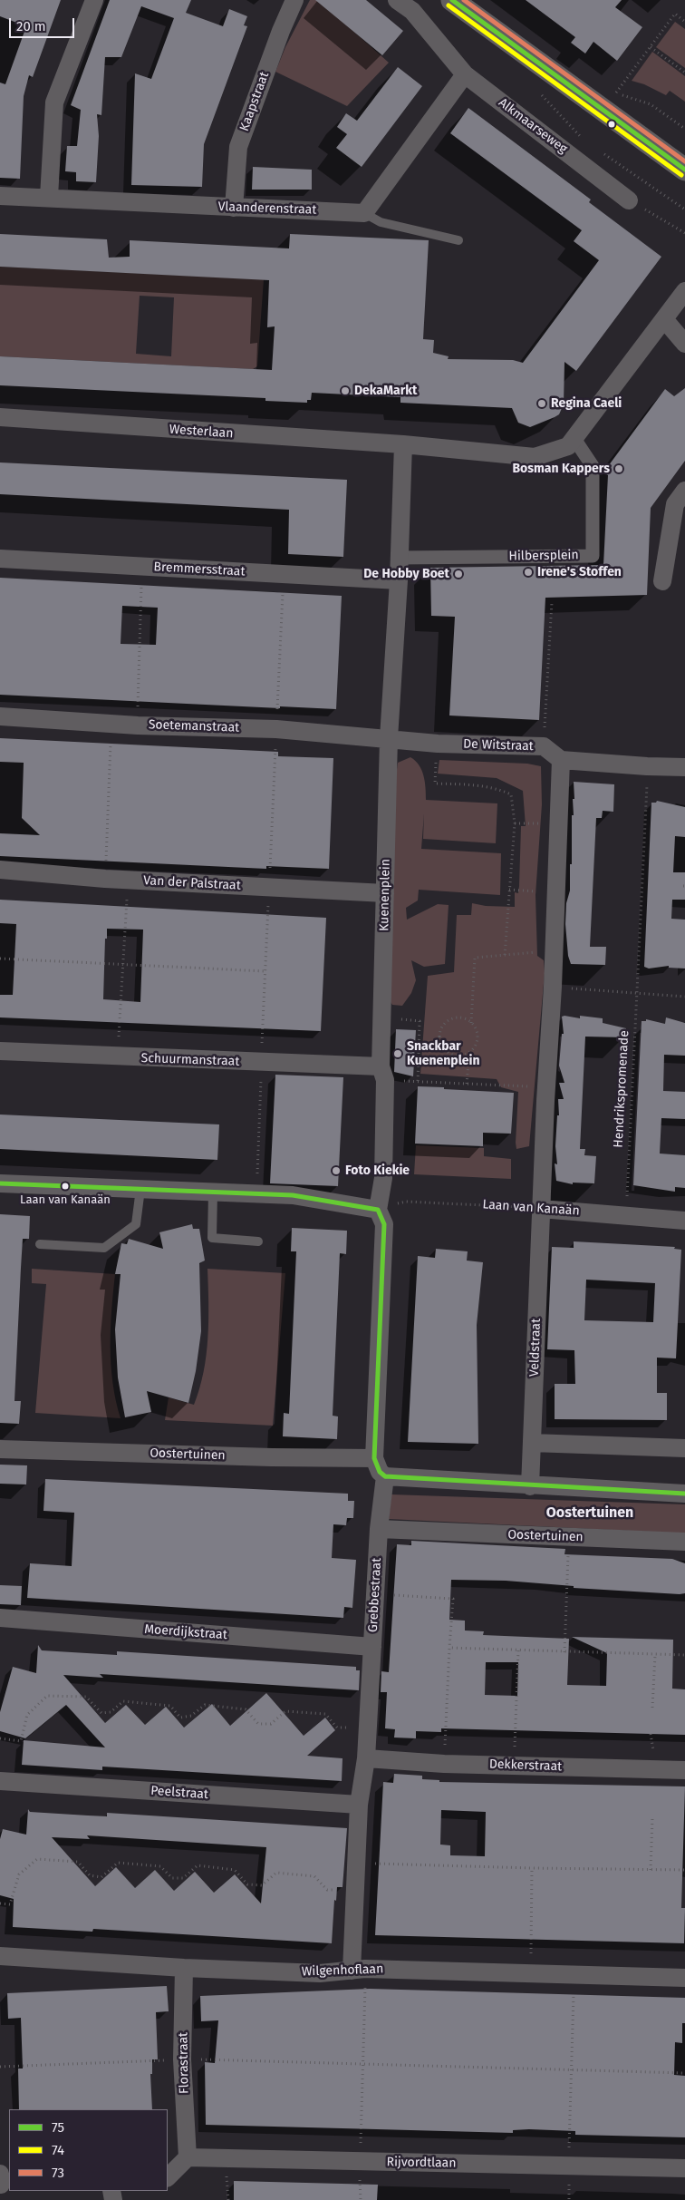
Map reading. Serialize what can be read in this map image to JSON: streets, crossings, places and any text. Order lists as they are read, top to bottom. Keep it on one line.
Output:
{"streets":{"street":["Kaapstraat","Alkmaarseweg","Vlaanderenstraat","Westerlaan","Hilbersplein","Bremmersstraat","Soetemanstraat","De Witstraat","Van der Palstraat","Kuenenplein","Schuurmanstraat","Laan van Kanaän","Veldstraat","Oostertuinen","Grebbestraat","Moerdijkstraat","Dekkerstraat","Peelstraat","Wilgenhoflaan","Florastraat","Rijvordtlaan"],"path":["Hendrikspromenade"]},"crossings":[["Kaapstraat","Vlaanderenstraat"],["Bremmersstraat","Kuenenplein"],["Soetemanstraat","De Witstraat"],["Soetemanstraat","Kuenenplein"],["De Witstraat","Kuenenplein"],["Van der Palstraat","Kuenenplein"],["Kuenenplein","Schuurmanstraat"],["Kuenenplein","Laan van Kanaän"],["Laan van Kanaän","Veldstraat"],["Oostertuinen","Grebbestraat"],["Grebbestraat","Moerdijkstraat"],["Grebbestraat","Dekkerstraat"],["Grebbestraat","Peelstraat"],["Grebbestraat","Wilgenhoflaan"],["Wilgenhoflaan","Florastraat"],["Florastraat","Rijvordtlaan"]],"districts":["Oostertuinen"],"places":["DekaMarkt","Regina Caeli","Bosman Kappers","Irene's Stoffen","De Hobby Boet","Snackbar Kuenenplein","Foto Kiekie","Laan van Kanaän"],"lines":["transit line 75","transit line 73","transit line 74"],"legend":["75","74","73"],"scale_bar":"20 m"}
